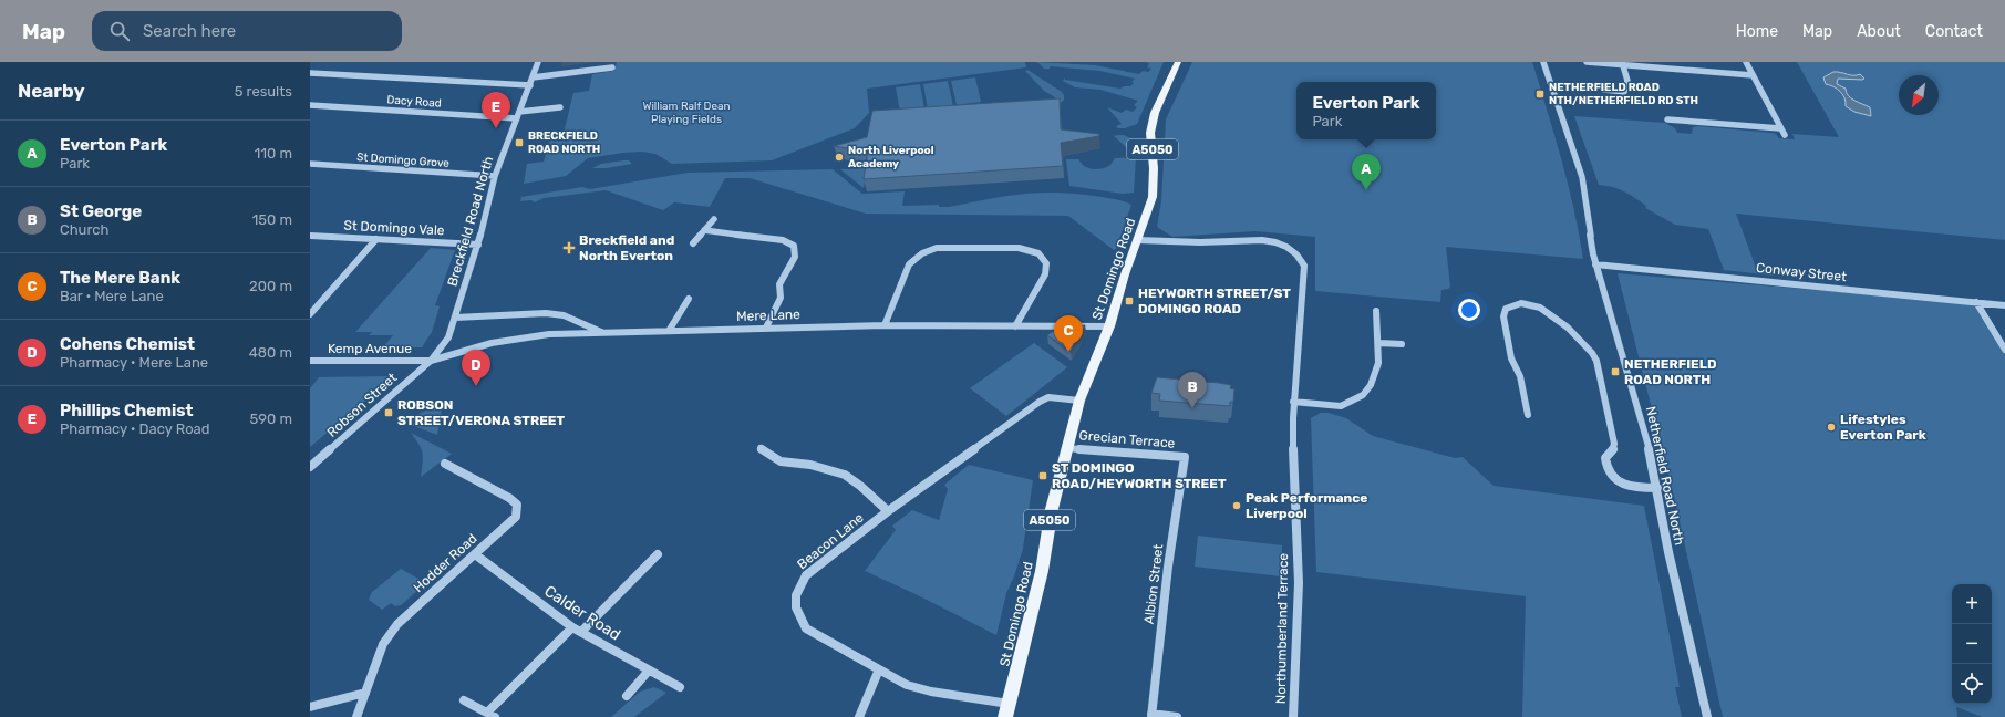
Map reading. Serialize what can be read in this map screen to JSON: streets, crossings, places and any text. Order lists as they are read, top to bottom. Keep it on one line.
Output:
{"streets":{"main road":["A5050","St Domingo Road"],"street":["Dacy Road","St Domingo Grove","Breckfield Road North","St Domingo Vale","Conway Street","Mere Lane","Kemp Avenue","Robson Street","Grecian Terrace","Netherfield Road North","Beacon Lane","Hodder Road","Albion Street","Calder Road","Northumberland Terrace"]},"crossings":[["Dacy Road","Breckfield Road North"],["St Domingo Grove","Breckfield Road North"],["Breckfield Road North","St Domingo Vale"],["Breckfield Road North","Mere Lane"],["Breckfield Road North","Kemp Avenue"],["Breckfield Road North","Robson Street"],["St Domingo Road","Mere Lane"],["St Domingo Road","Grecian Terrace"],["St Domingo Road","Beacon Lane"],["St Domingo Road","Northumberland Terrace"],["Conway Street","Netherfield Road North"],["Mere Lane","Kemp Avenue"],["Mere Lane","Robson Street"],["Kemp Avenue","Robson Street"],["Grecian Terrace","Albion Street"],["Hodder Road","Calder Road"]],"parks":["William Ralf Dean Playing Fields"],"places":{"transit":["NETHERFIELD ROAD NTH/NETHERFIELD RD STH","BRECKFIELD ROAD NORTH","HEYWORTH STREET/ST DOMINGO ROAD","NETHERFIELD ROAD NORTH","ROBSON STREET/VERONA STREET","ST DOMINGO ROAD/HEYWORTH STREET"],"other":["North Liverpool Academy","Lifestyles Everton Park","Peak Performance Liverpool"],"health":["Breckfield and North Everton"]},"north":"bottom left","page":{"header":"Map","search":"Search here","nav":["Home","Map","About","Contact"],"heading":["Nearby","5 results"],"popup":["Everton Park","Park"],"pins":["E","A","C","D","B"],"list":[{"mark":"A","name":"Everton Park","note":"Park","value":"110 m"},{"mark":"B","name":"St George","note":"Church","value":"150 m"},{"mark":"C","name":"The Mere Bank","note":"Bar · Mere Lane","value":"200 m"},{"mark":"D","name":"Cohens Chemist","note":"Pharmacy · Mere Lane","value":"480 m"},{"mark":"E","name":"Phillips Chemist","note":"Pharmacy · Dacy Road","value":"590 m"}],"map_buttons":["+","−"]}}
